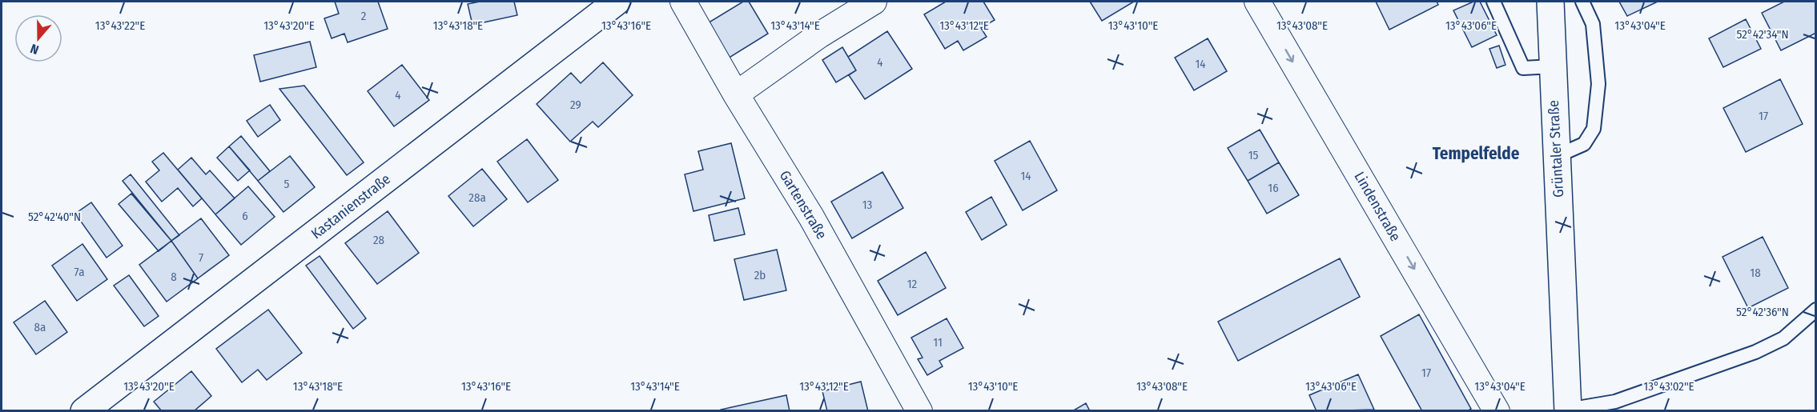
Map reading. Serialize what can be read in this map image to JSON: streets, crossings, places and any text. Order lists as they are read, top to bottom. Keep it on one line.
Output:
{"streets":{"street":["Grüntaler Straße","Gartenstraße","Kastanienstraße","Lindenstraße"]},"one_way":["Lindenstraße"],"districts":["Tempelfelde"],"house_numbers":["2","4","14","4","29","17","15","14","5","16","28a","13","6","28","7","7a","18","2b","8","12","8a","11","17"],"north":"bottom","coordinates":["13°43'22\"E","13°43'20\"E","13°43'18\"E","13°43'16\"E","13°43'14\"E","13°43'12\"E","13°43'10\"E","13°43'08\"E","13°43'06\"E","13°43'04\"E","52°42'34\"N","52°42'40\"N","52°42'36\"N","13°43'02\"E"]}
